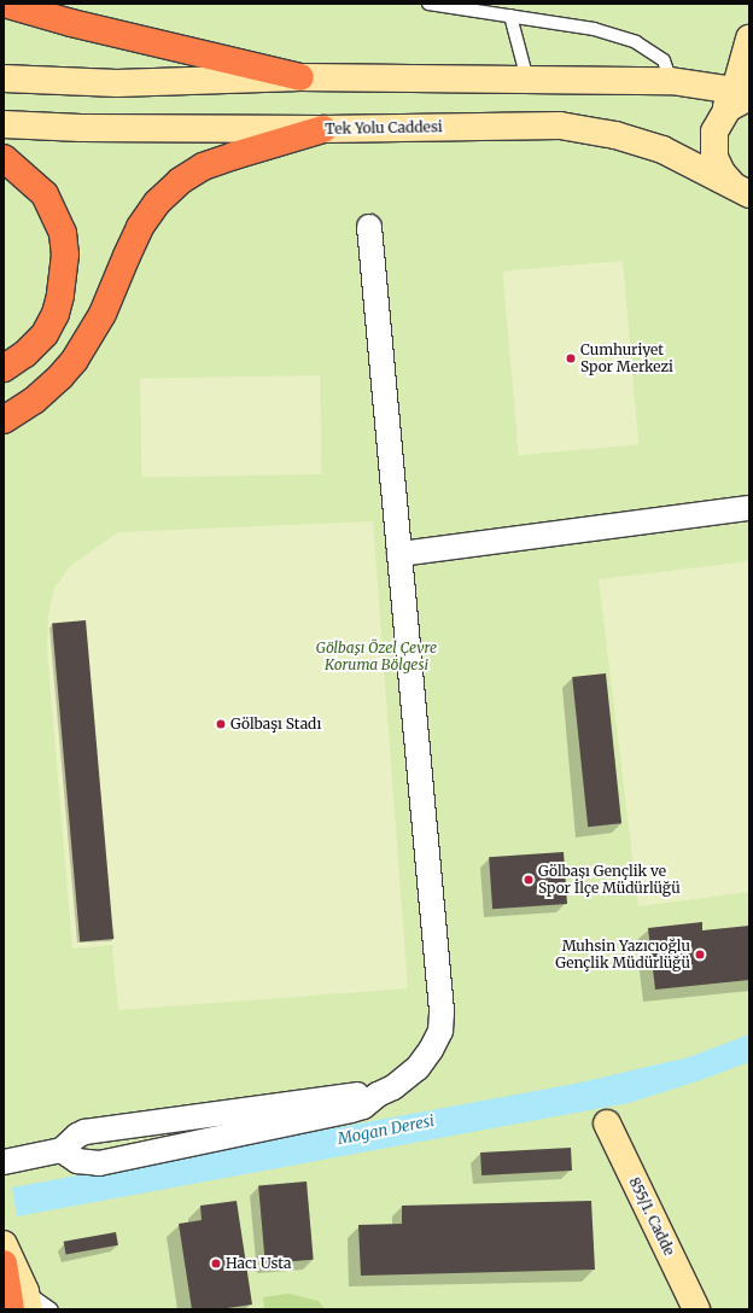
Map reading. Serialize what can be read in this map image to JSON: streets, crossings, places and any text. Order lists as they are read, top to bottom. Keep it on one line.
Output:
{"streets":{"main road":["Tek Yolu Caddesi","855/1. Cadde"]},"water":["Mogan Deresi"],"parks":["Gölbaşı Özel Çevre Koruma Bölgesi"],"places":["Cumhuriyet Spor Merkezi","Gölbaşı Stadı","Gölbaşı Gençlik ve Spor İlçe Müdürlüğü","Muhsin Yazıcıoğlu Gençlik Müdürlüğü","Hacı Usta"]}
